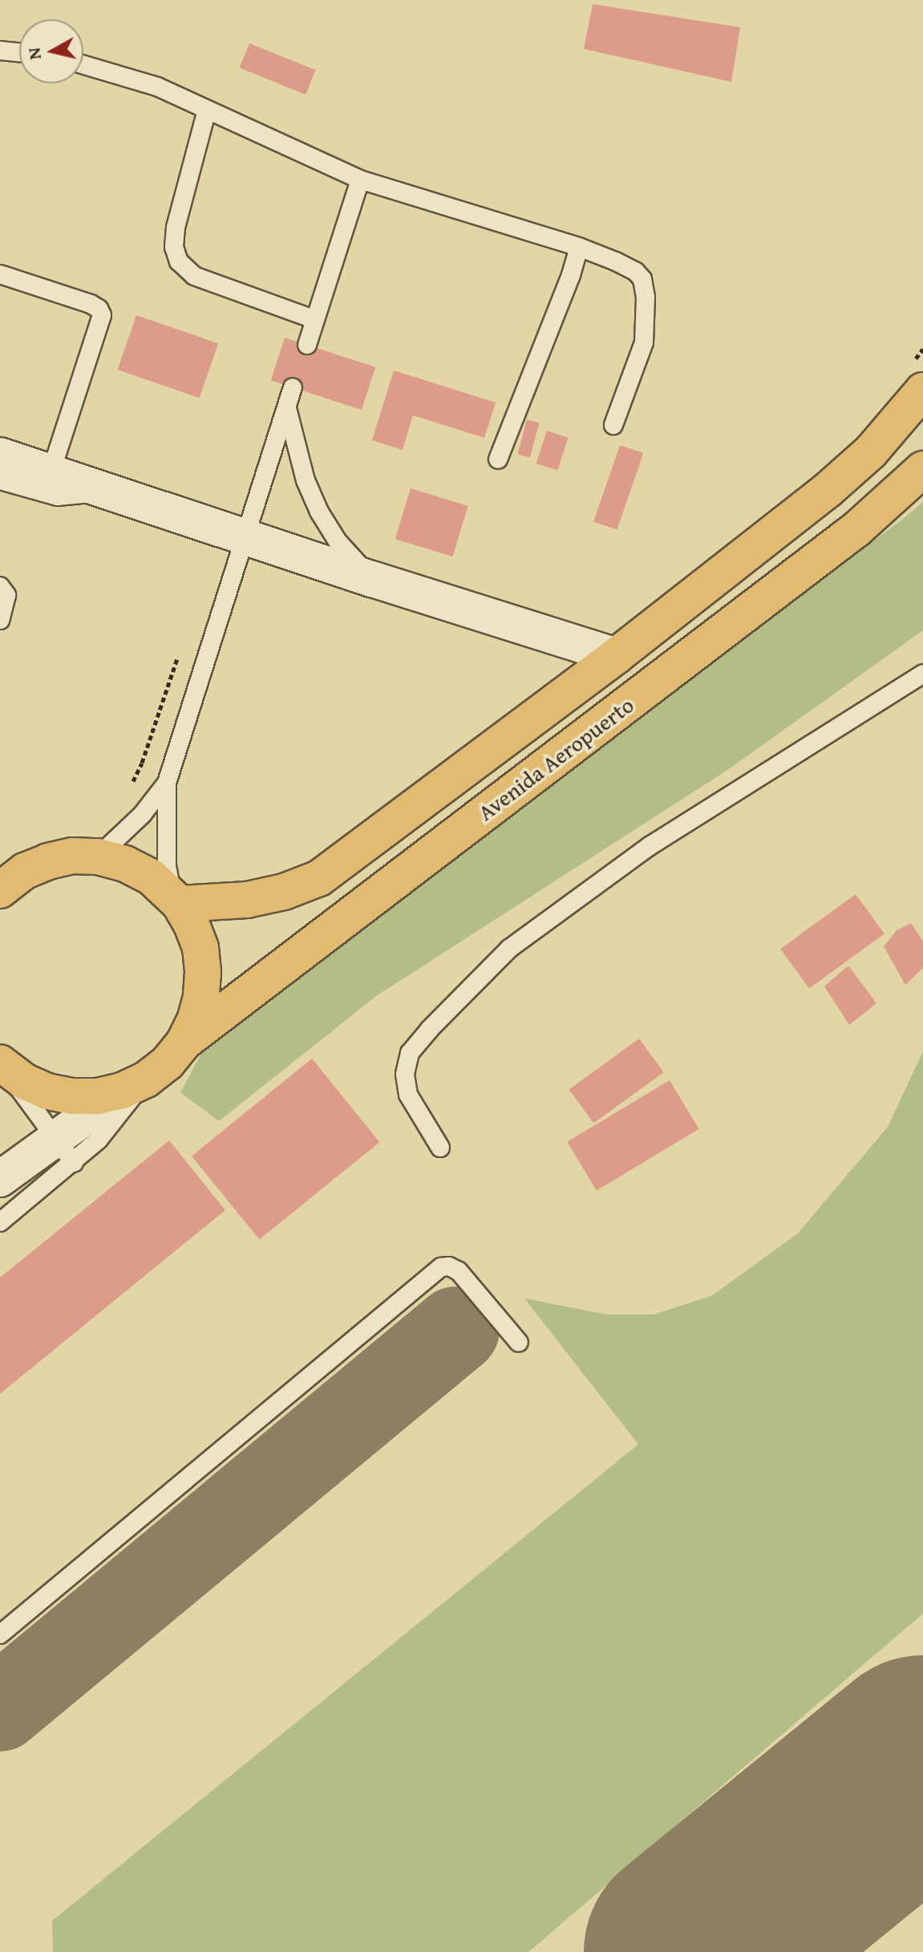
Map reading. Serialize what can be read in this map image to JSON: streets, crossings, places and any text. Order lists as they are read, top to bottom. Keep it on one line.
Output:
{"streets":{"main road":["Avenida Aeropuerto"]},"north":"left"}
